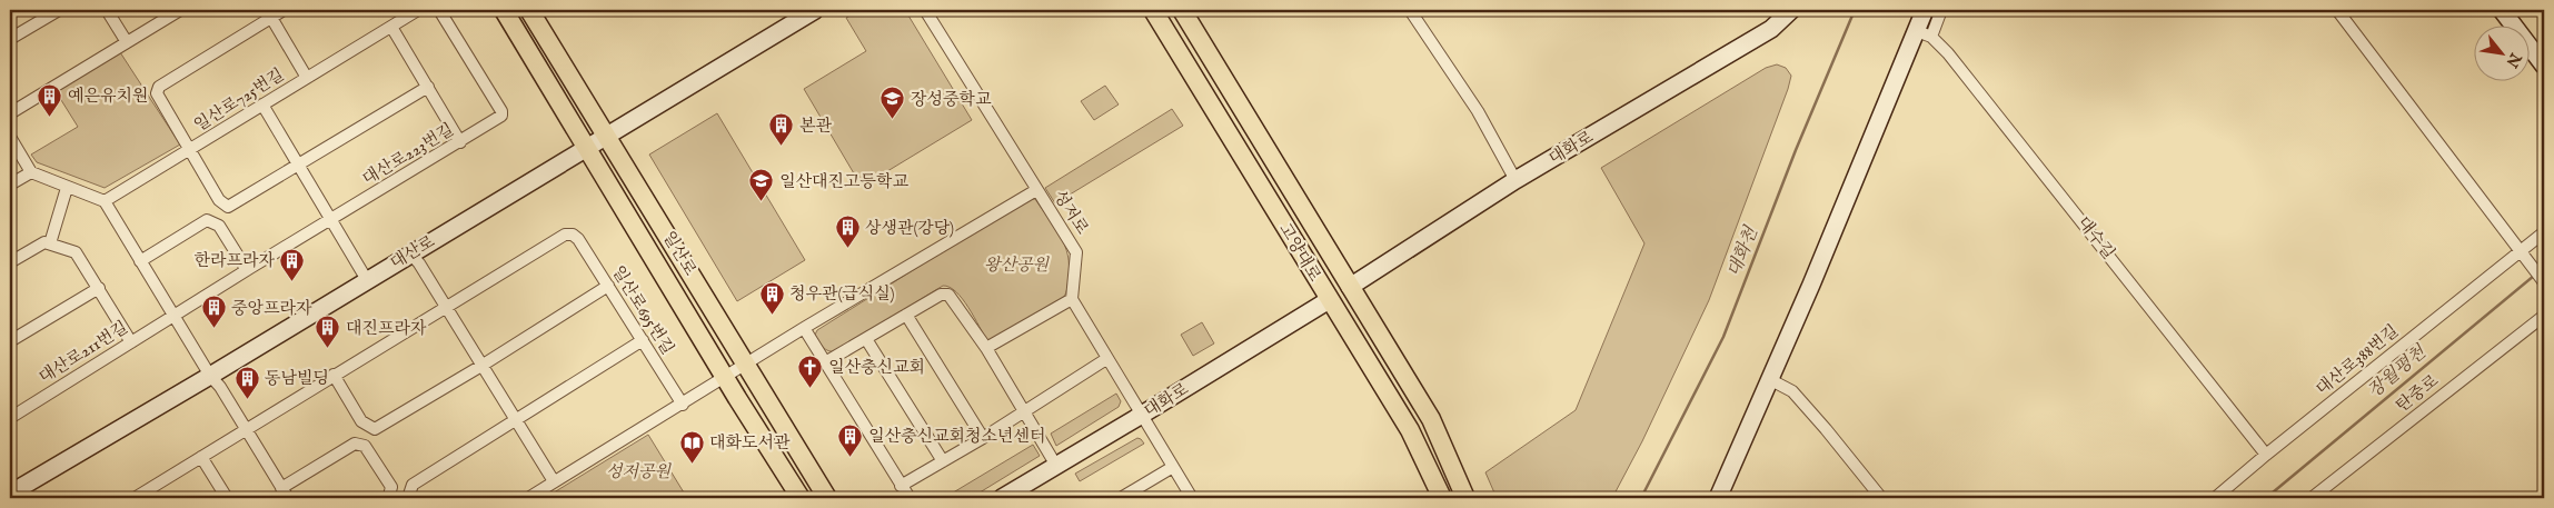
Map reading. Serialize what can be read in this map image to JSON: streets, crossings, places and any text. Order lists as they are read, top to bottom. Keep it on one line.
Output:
{"streets":{"main road":["고양대로","일산로"],"street":["일산로725번길","대화로","대산로223번길","성저로","대수길","대산로","일산로695번길","대산로211번길","대산로388번길","탄중로"]},"crossings":[["대화로","고양대로"],["대산로223번길","대산로211번길"],["대수길","대산로388번길"],["대산로","일산로"]],"water":["대화천","장월평천"],"parks":["왕산공원","성저공원"],"places":{"building":["예은유치원","본관","상생관(강당)","한라프라자","청우관(급식실)","중앙프라자","대진프라자","동남빌딩","일산충신교회청소년센터"],"school or university":["장성중학교","일산대진고등학교"],"church":["일산충신교회"],"library":["대화도서관"]},"north":"bottom right"}
